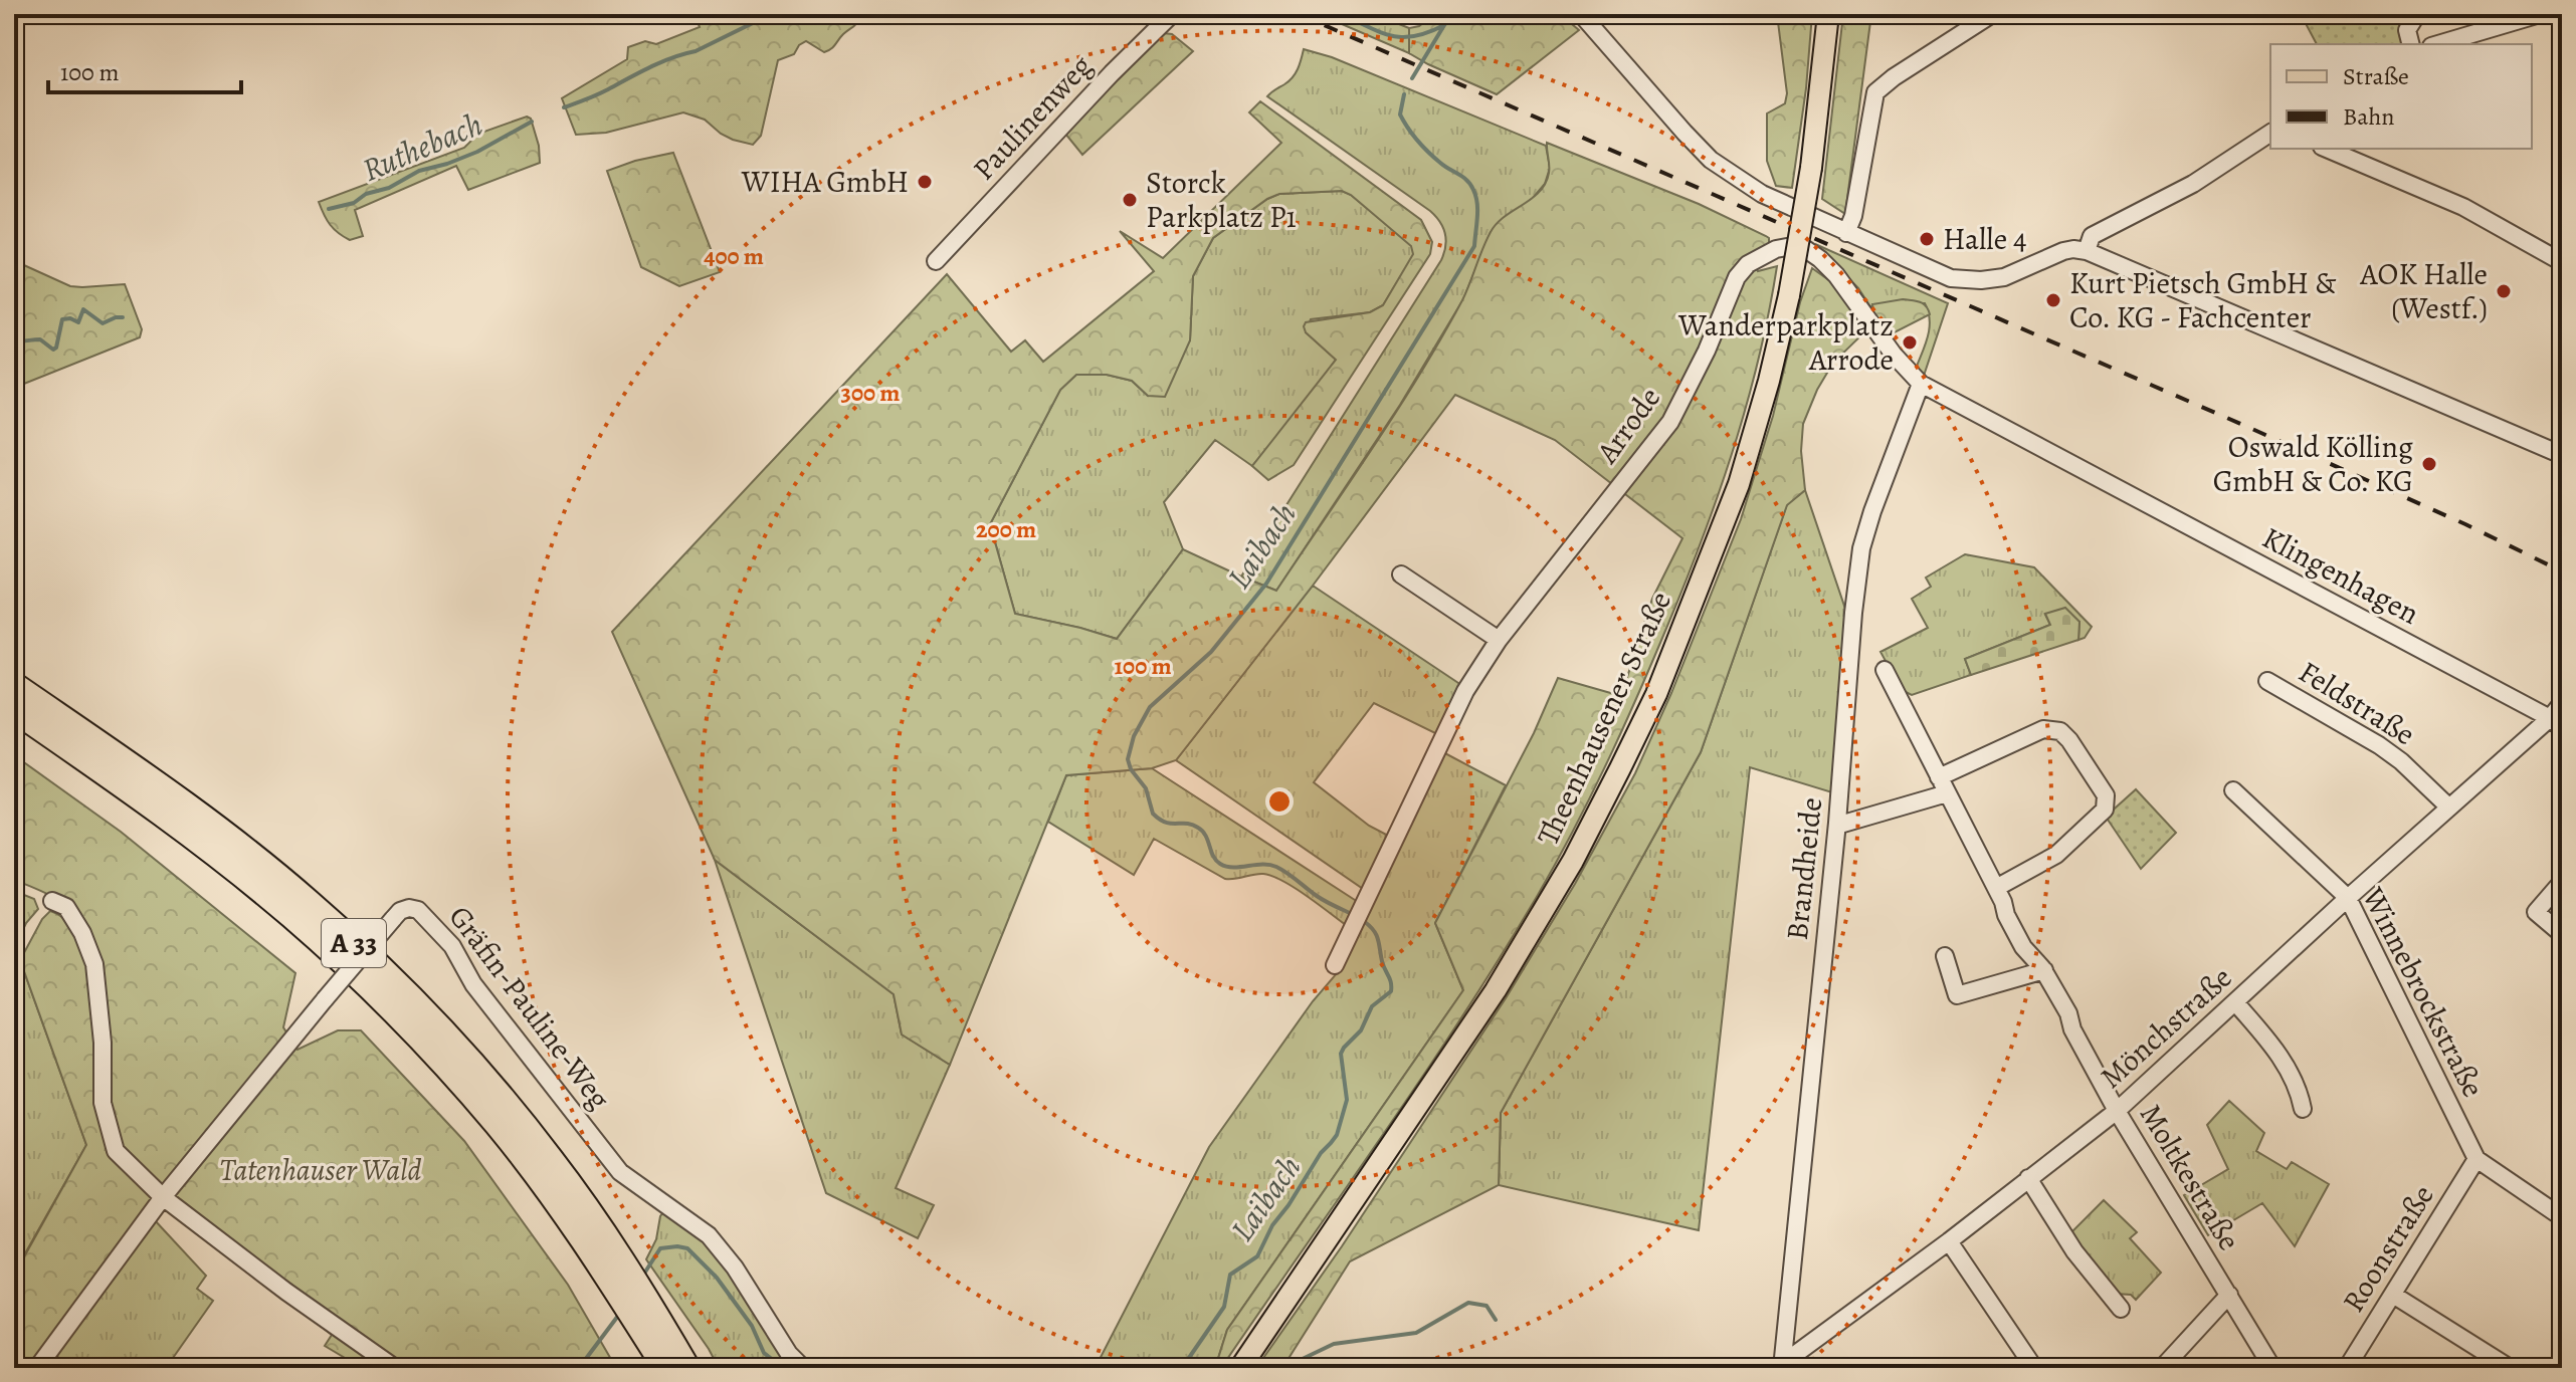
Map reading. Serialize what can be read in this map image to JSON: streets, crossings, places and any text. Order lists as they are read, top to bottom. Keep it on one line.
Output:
{"streets":{"highway":["A 33"],"main road":["Theenhausener Straße"],"street":["Paulinenweg","Arrode","Klingenhagen","Feldstraße","Brandheide","Winnebrockstraße","Gräfin-Pauline-Weg","Mönchstraße","Moltkestraße","Roonstraße"]},"crossings":[["Arrode","Klingenhagen"],["Arrode","Brandheide"],["Klingenhagen","Brandheide"],["Klingenhagen","Mönchstraße"],["Feldstraße","Mönchstraße"],["Brandheide","Mönchstraße"],["Winnebrockstraße","Mönchstraße"],["Winnebrockstraße","Roonstraße"],["Mönchstraße","Moltkestraße"]],"water":["Ruthebach","Laibach"],"parks":["Tatenhauser Wald"],"places":["WIHA GmbH","Storck Parkplatz P1","Halle 4","AOK Halle (Westf.)","Kurt Pietsch GmbH & Co. KG - Fachcenter","Wanderparkplatz Arrode","Oswald Kölling GmbH & Co. KG"],"legend":["Straße","Bahn"],"scale_bar":"100 m","rings":["400 m","300 m","200 m","100 m"]}
